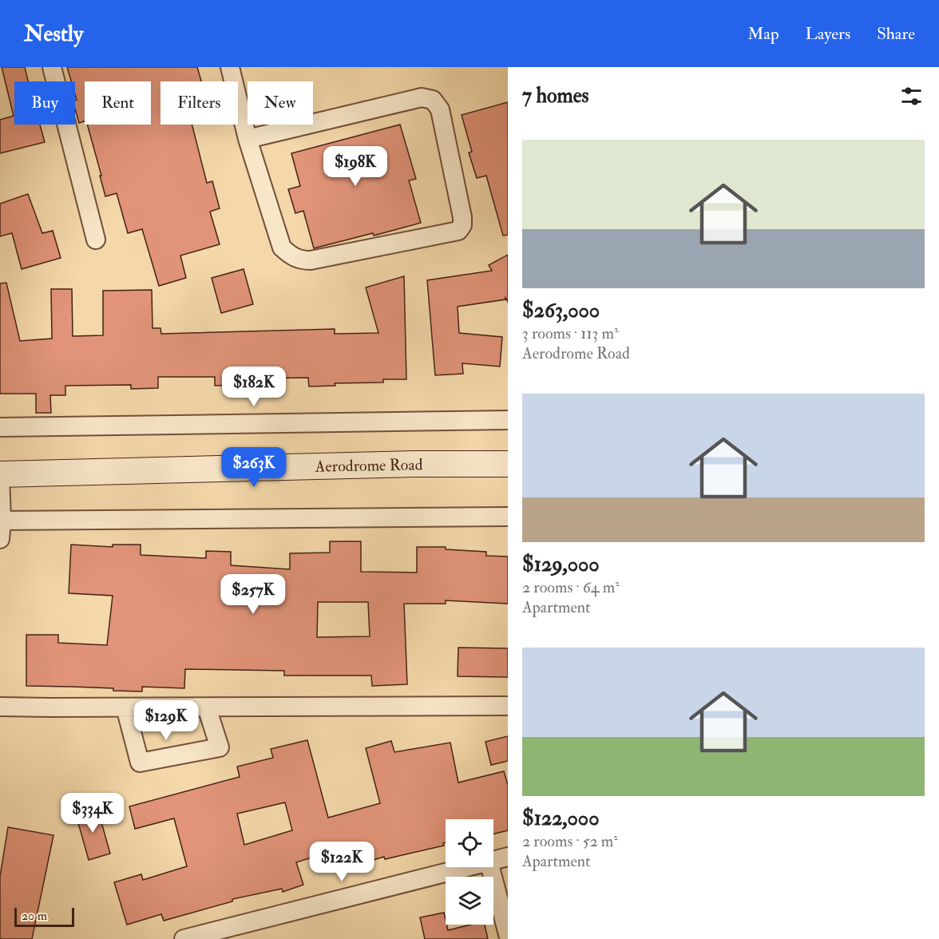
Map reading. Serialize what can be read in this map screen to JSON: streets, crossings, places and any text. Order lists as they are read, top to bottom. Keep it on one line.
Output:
{"streets":{"street":["Aerodrome Road"]},"scale_bar":"20 m","page":{"header":"Nestly","nav":["Map","Layers","Share"],"heading":"7 homes","chip":["Buy","Rent","Filters","New"],"list":[{"name":"$263,000","note":"3 rooms · 113 m² · Aerodrome Road"},{"name":"$129,000","note":"2 rooms · 64 m² · Apartment"},{"name":"$122,000","note":"2 rooms · 52 m² · Apartment"}],"price":["$198K","$182K","$263K","$257K","$129K","$334K","$122K"],"scale":"20 m"}}
